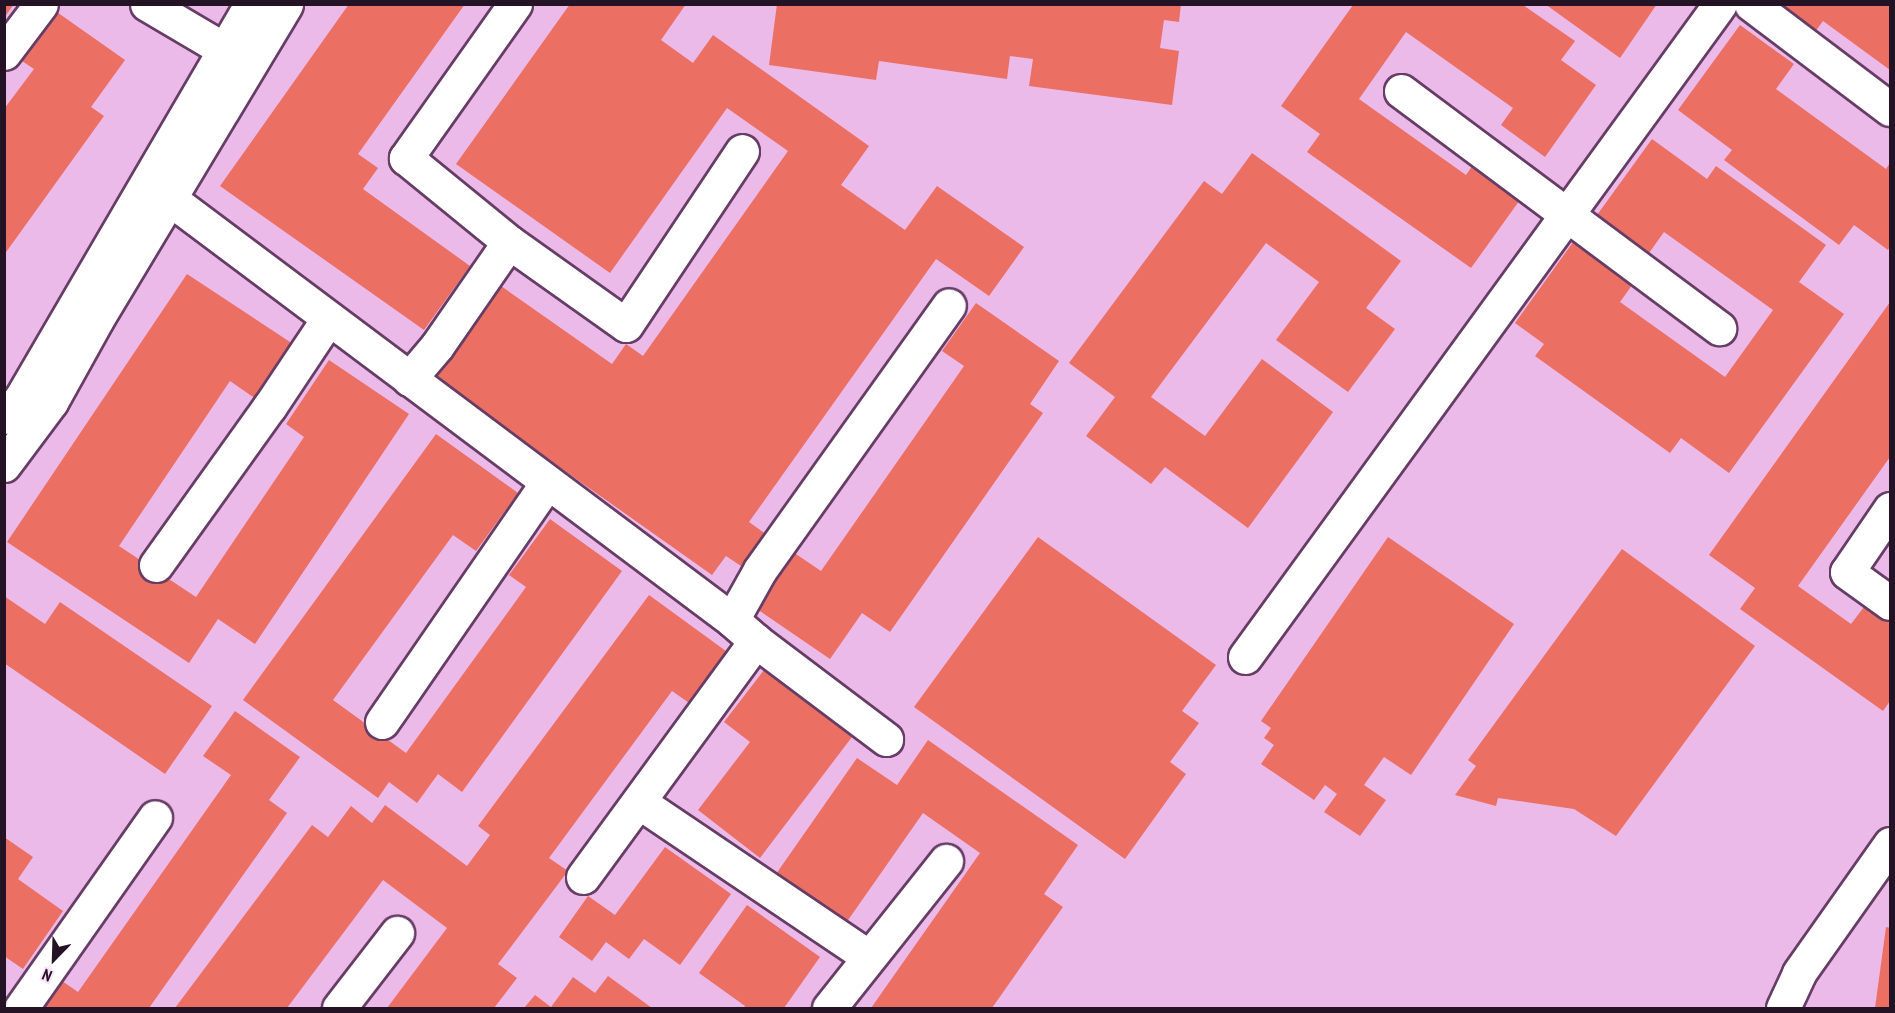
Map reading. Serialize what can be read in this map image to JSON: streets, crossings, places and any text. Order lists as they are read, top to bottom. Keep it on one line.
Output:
{"north":"bottom left"}
